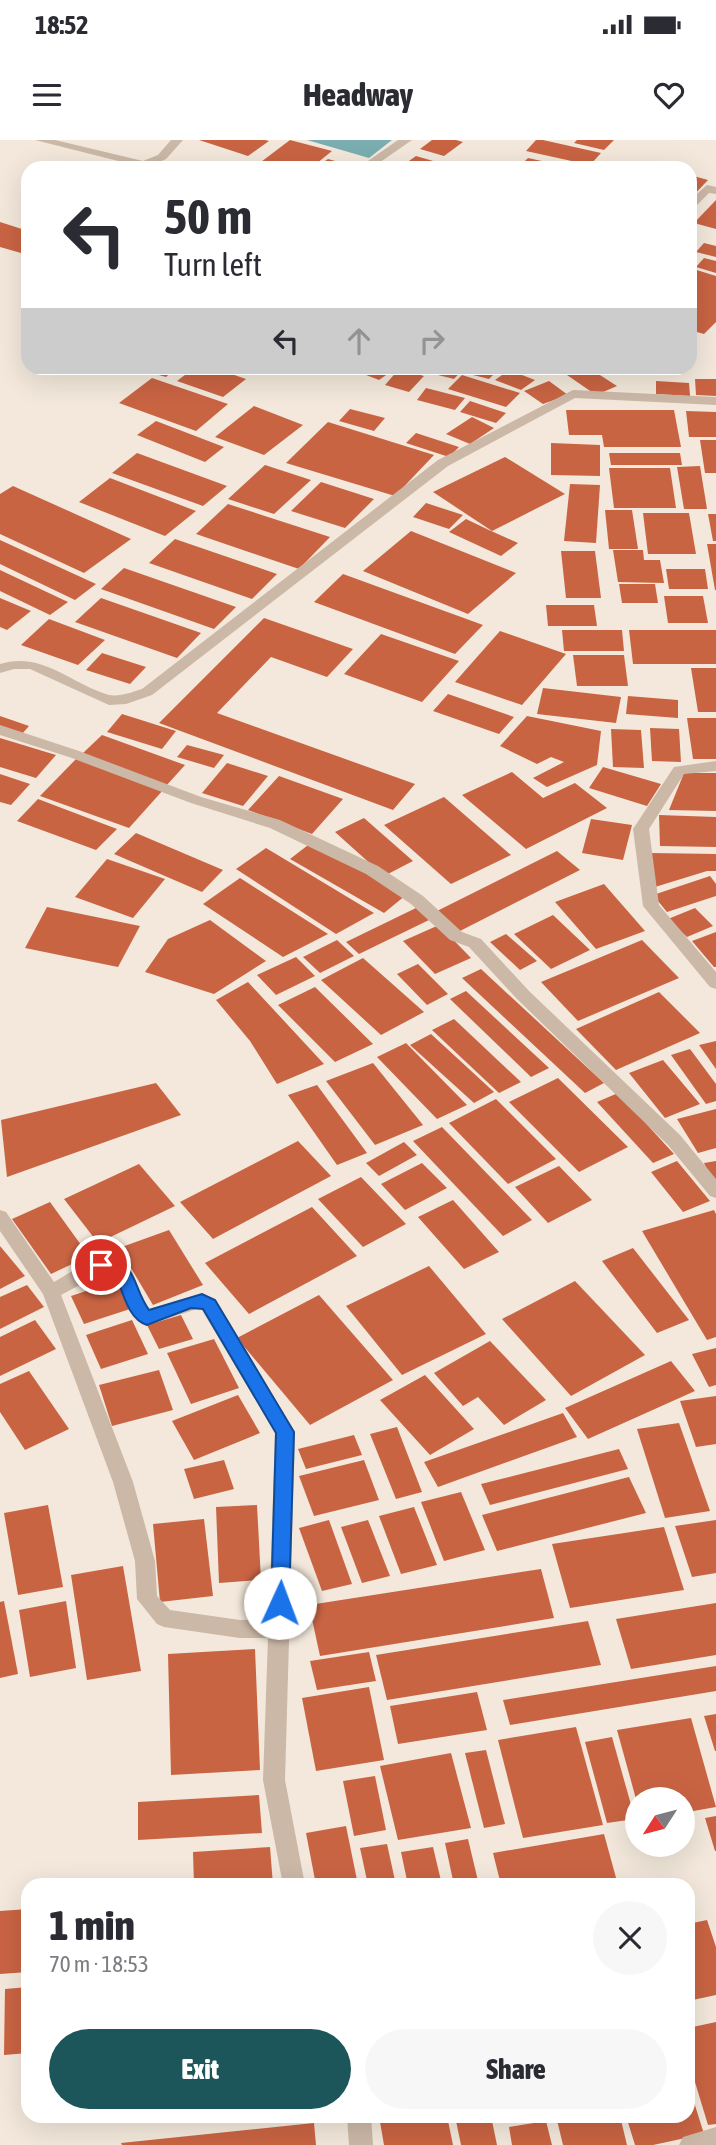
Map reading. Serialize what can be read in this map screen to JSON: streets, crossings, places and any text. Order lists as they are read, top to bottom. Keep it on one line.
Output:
{"north":"bottom left","page":{"status":"18:52","header":"Headway","turn":["50 m","Turn left"],"heading":["1 min","70 m · 18:53"],"buttons":["Exit","Share"]}}
